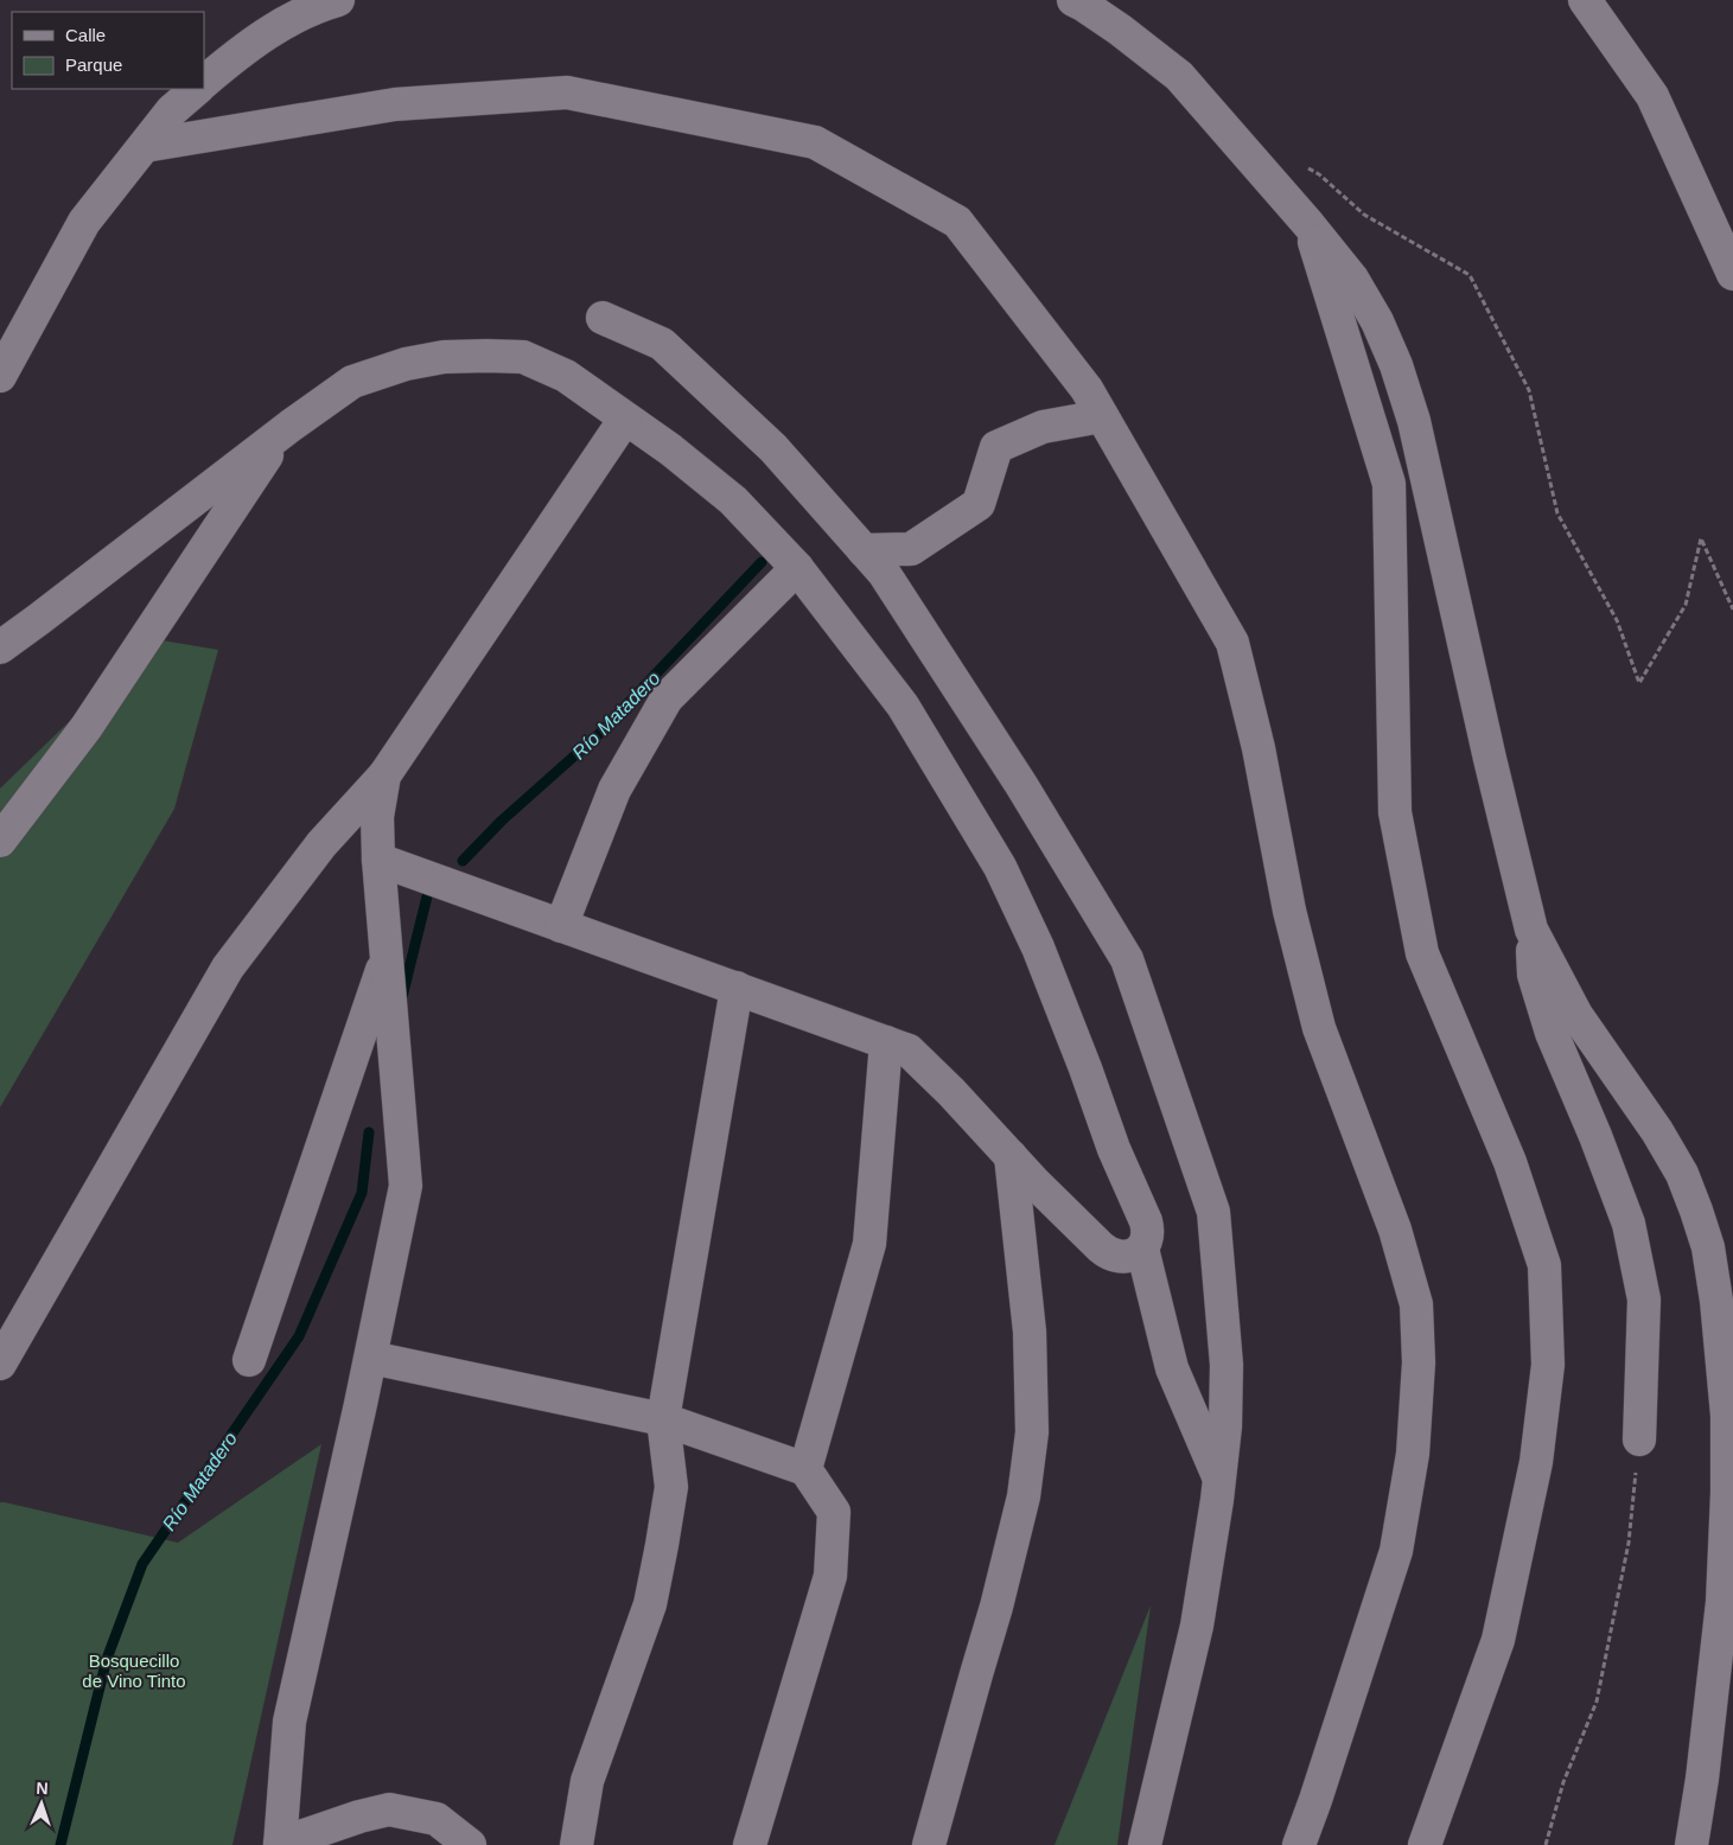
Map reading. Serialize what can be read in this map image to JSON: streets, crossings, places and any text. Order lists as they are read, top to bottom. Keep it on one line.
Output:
{"water":["Río Matadero"],"parks":["Bosquecillo de Vino Tinto"],"legend":["Calle","Parque"],"north":"top"}
